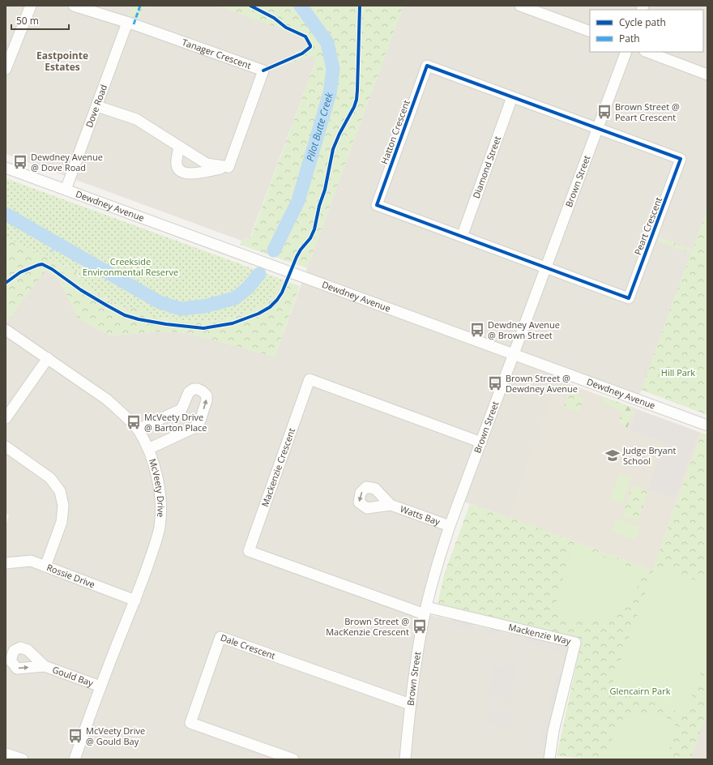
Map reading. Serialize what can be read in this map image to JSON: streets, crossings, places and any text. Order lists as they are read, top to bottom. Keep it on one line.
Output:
{"streets":{"street":["Tanager Crescent","Dove Road","Hatton Crescent","Diamond Street","Brown Street","Dewdney Avenue","Peart Crescent","Mackenzie Crescent","McVeety Drive","Watts Bay","Rossie Drive","Mackenzie Way","Dale Crescent","Gould Bay"]},"crossings":[["Tanager Crescent","Dove Road"],["Dove Road","Dewdney Avenue"],["Hatton Crescent","Diamond Street"],["Hatton Crescent","Brown Street"],["Hatton Crescent","Peart Crescent"],["Brown Street","Dewdney Avenue"],["Brown Street","Peart Crescent"],["Brown Street","Mackenzie Crescent"],["Brown Street","Watts Bay"],["Brown Street","Mackenzie Way"],["Brown Street","Dale Crescent"],["Mackenzie Crescent","Mackenzie Way"],["McVeety Drive","Rossie Drive"],["McVeety Drive","Gould Bay"]],"districts":["Eastpointe Estates"],"water":["Pilot Butte Creek"],"parks":["Creekside Environmental Reserve","Hill Park","Glencairn Park"],"places":{"bus stop":["Brown Street @ Peart Crescent","Dewdney Avenue @ Dove Road","Dewdney Avenue @ Brown Street","Brown Street @ Dewdney Avenue","McVeety Drive @ Barton Place","Brown Street @ MacKenzie Crescent","McVeety Drive @ Gould Bay"],"school or university":["Judge Bryant School"]},"legend":["Cycle path","Path"],"scale_bar":"50 m"}
